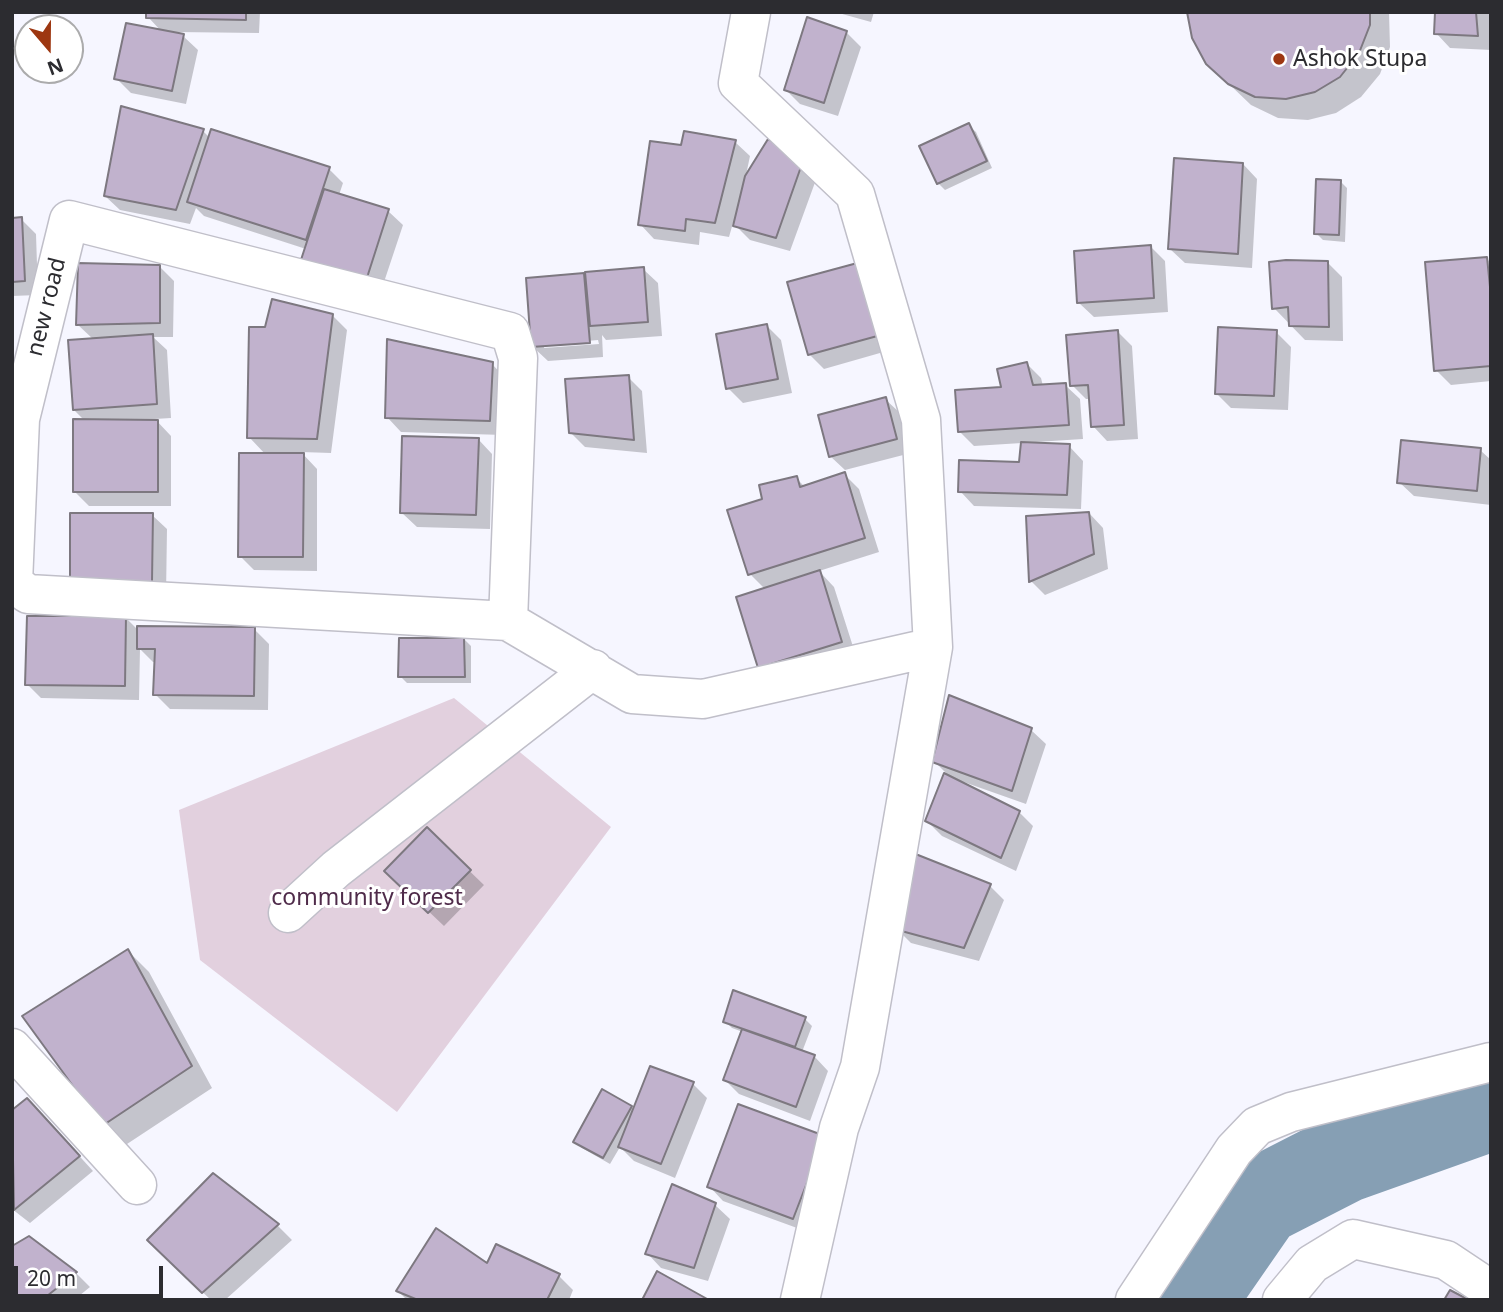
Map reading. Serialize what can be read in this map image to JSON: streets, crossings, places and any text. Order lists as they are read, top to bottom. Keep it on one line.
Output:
{"streets":{"street":["new road"]},"parks":["community forest"],"places":["Ashok Stupa"],"scale_bar":"20 m","north":"bottom"}
